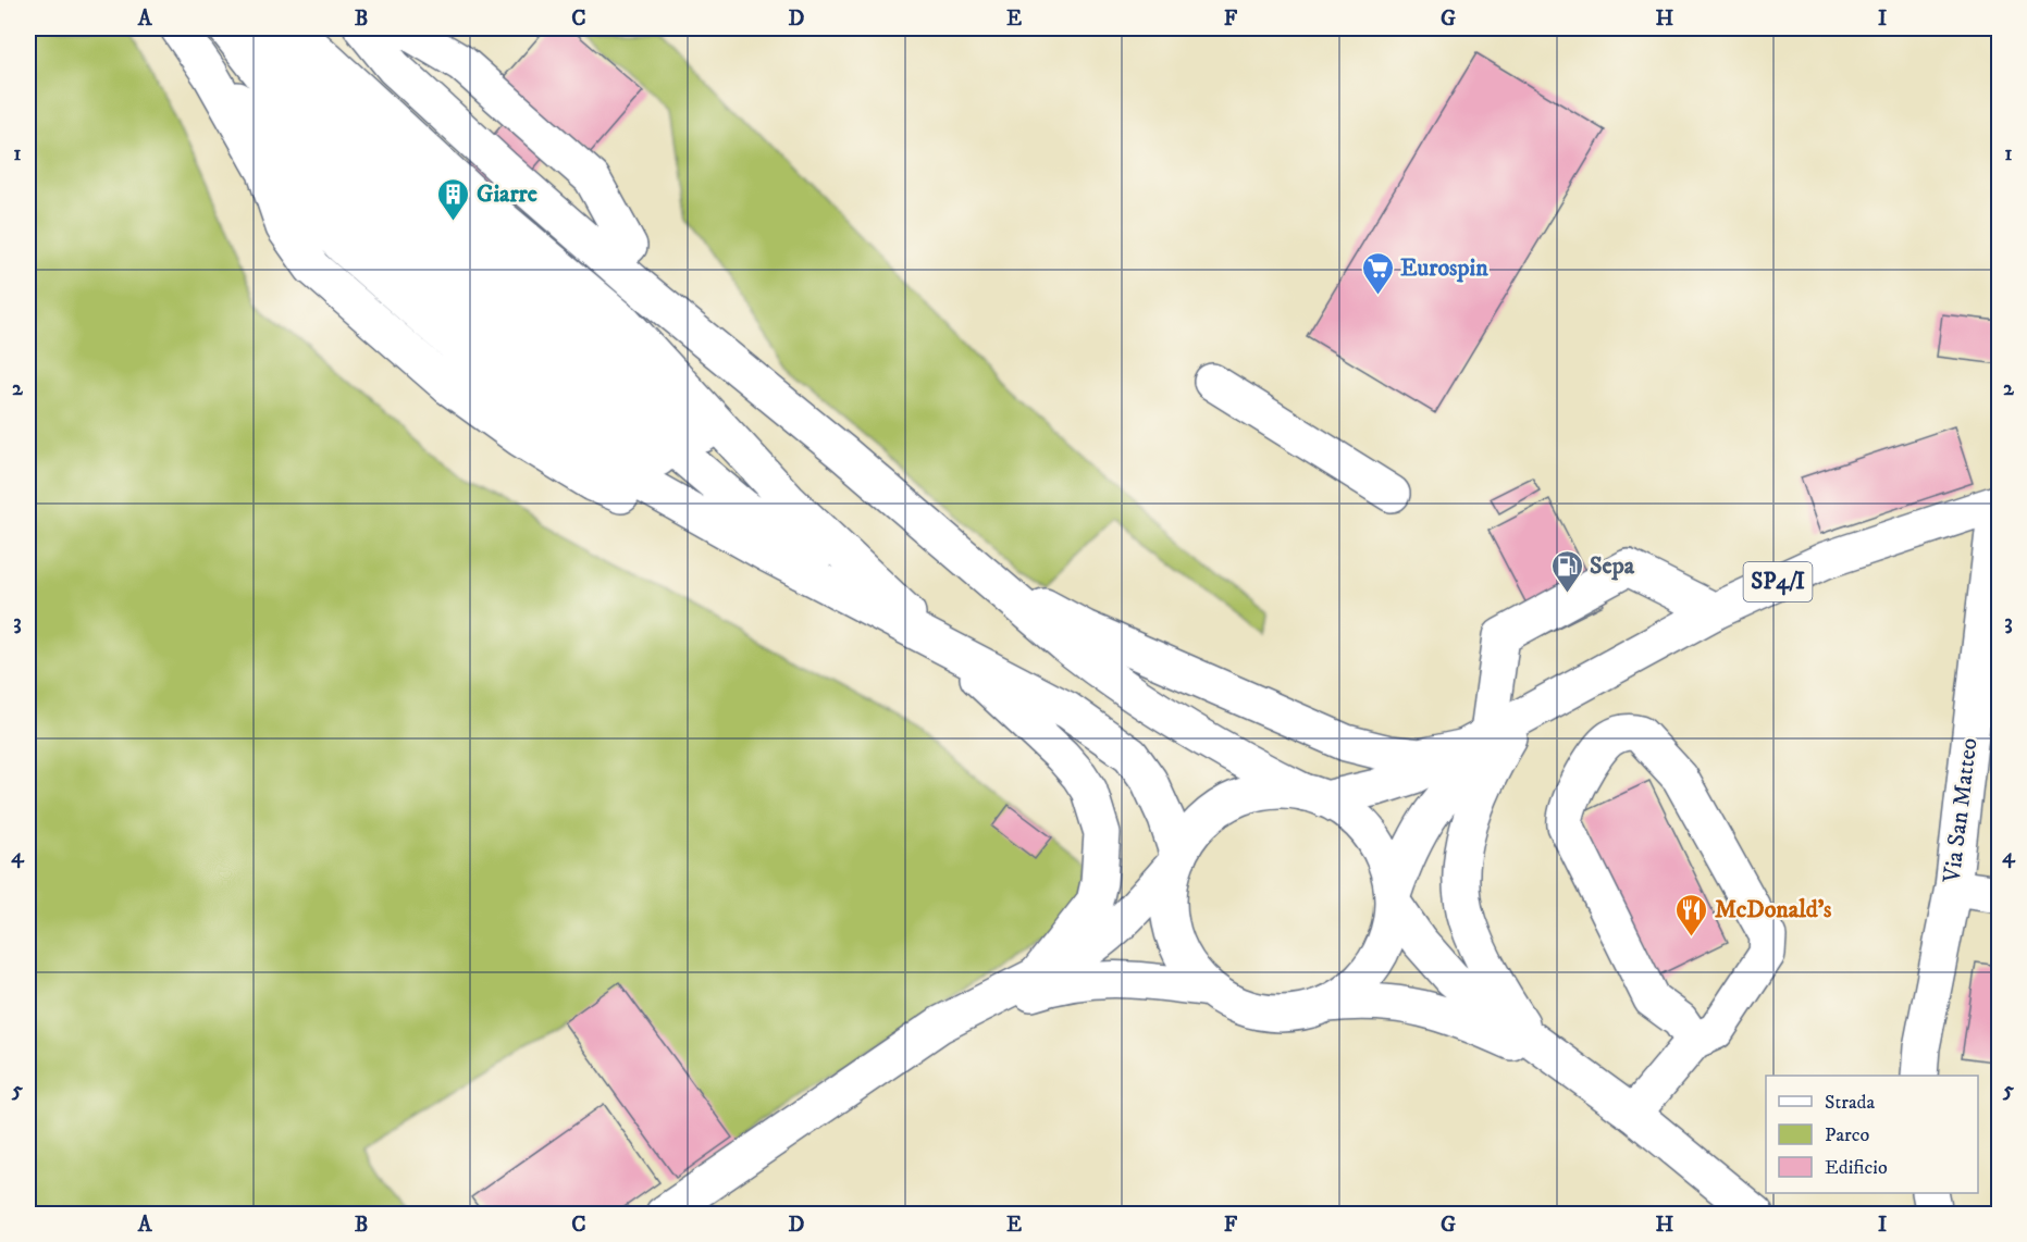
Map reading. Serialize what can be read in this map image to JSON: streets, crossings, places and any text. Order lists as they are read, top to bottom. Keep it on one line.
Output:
{"streets":{"main road":["SP4/I","Via San Matteo"]},"crossings":[["SP4/I","Via San Matteo"]],"places":{"building":["Giarre"],"supermarket":["Eurospin"],"fuel station":["Sepa"],"restaurant":["McDonald's"]},"legend":["Strada","Parco","Edificio"],"grid":{"columns":["A","B","C","D","E","F","G","H","I"],"rows":["1","2","3","4","5"]}}
